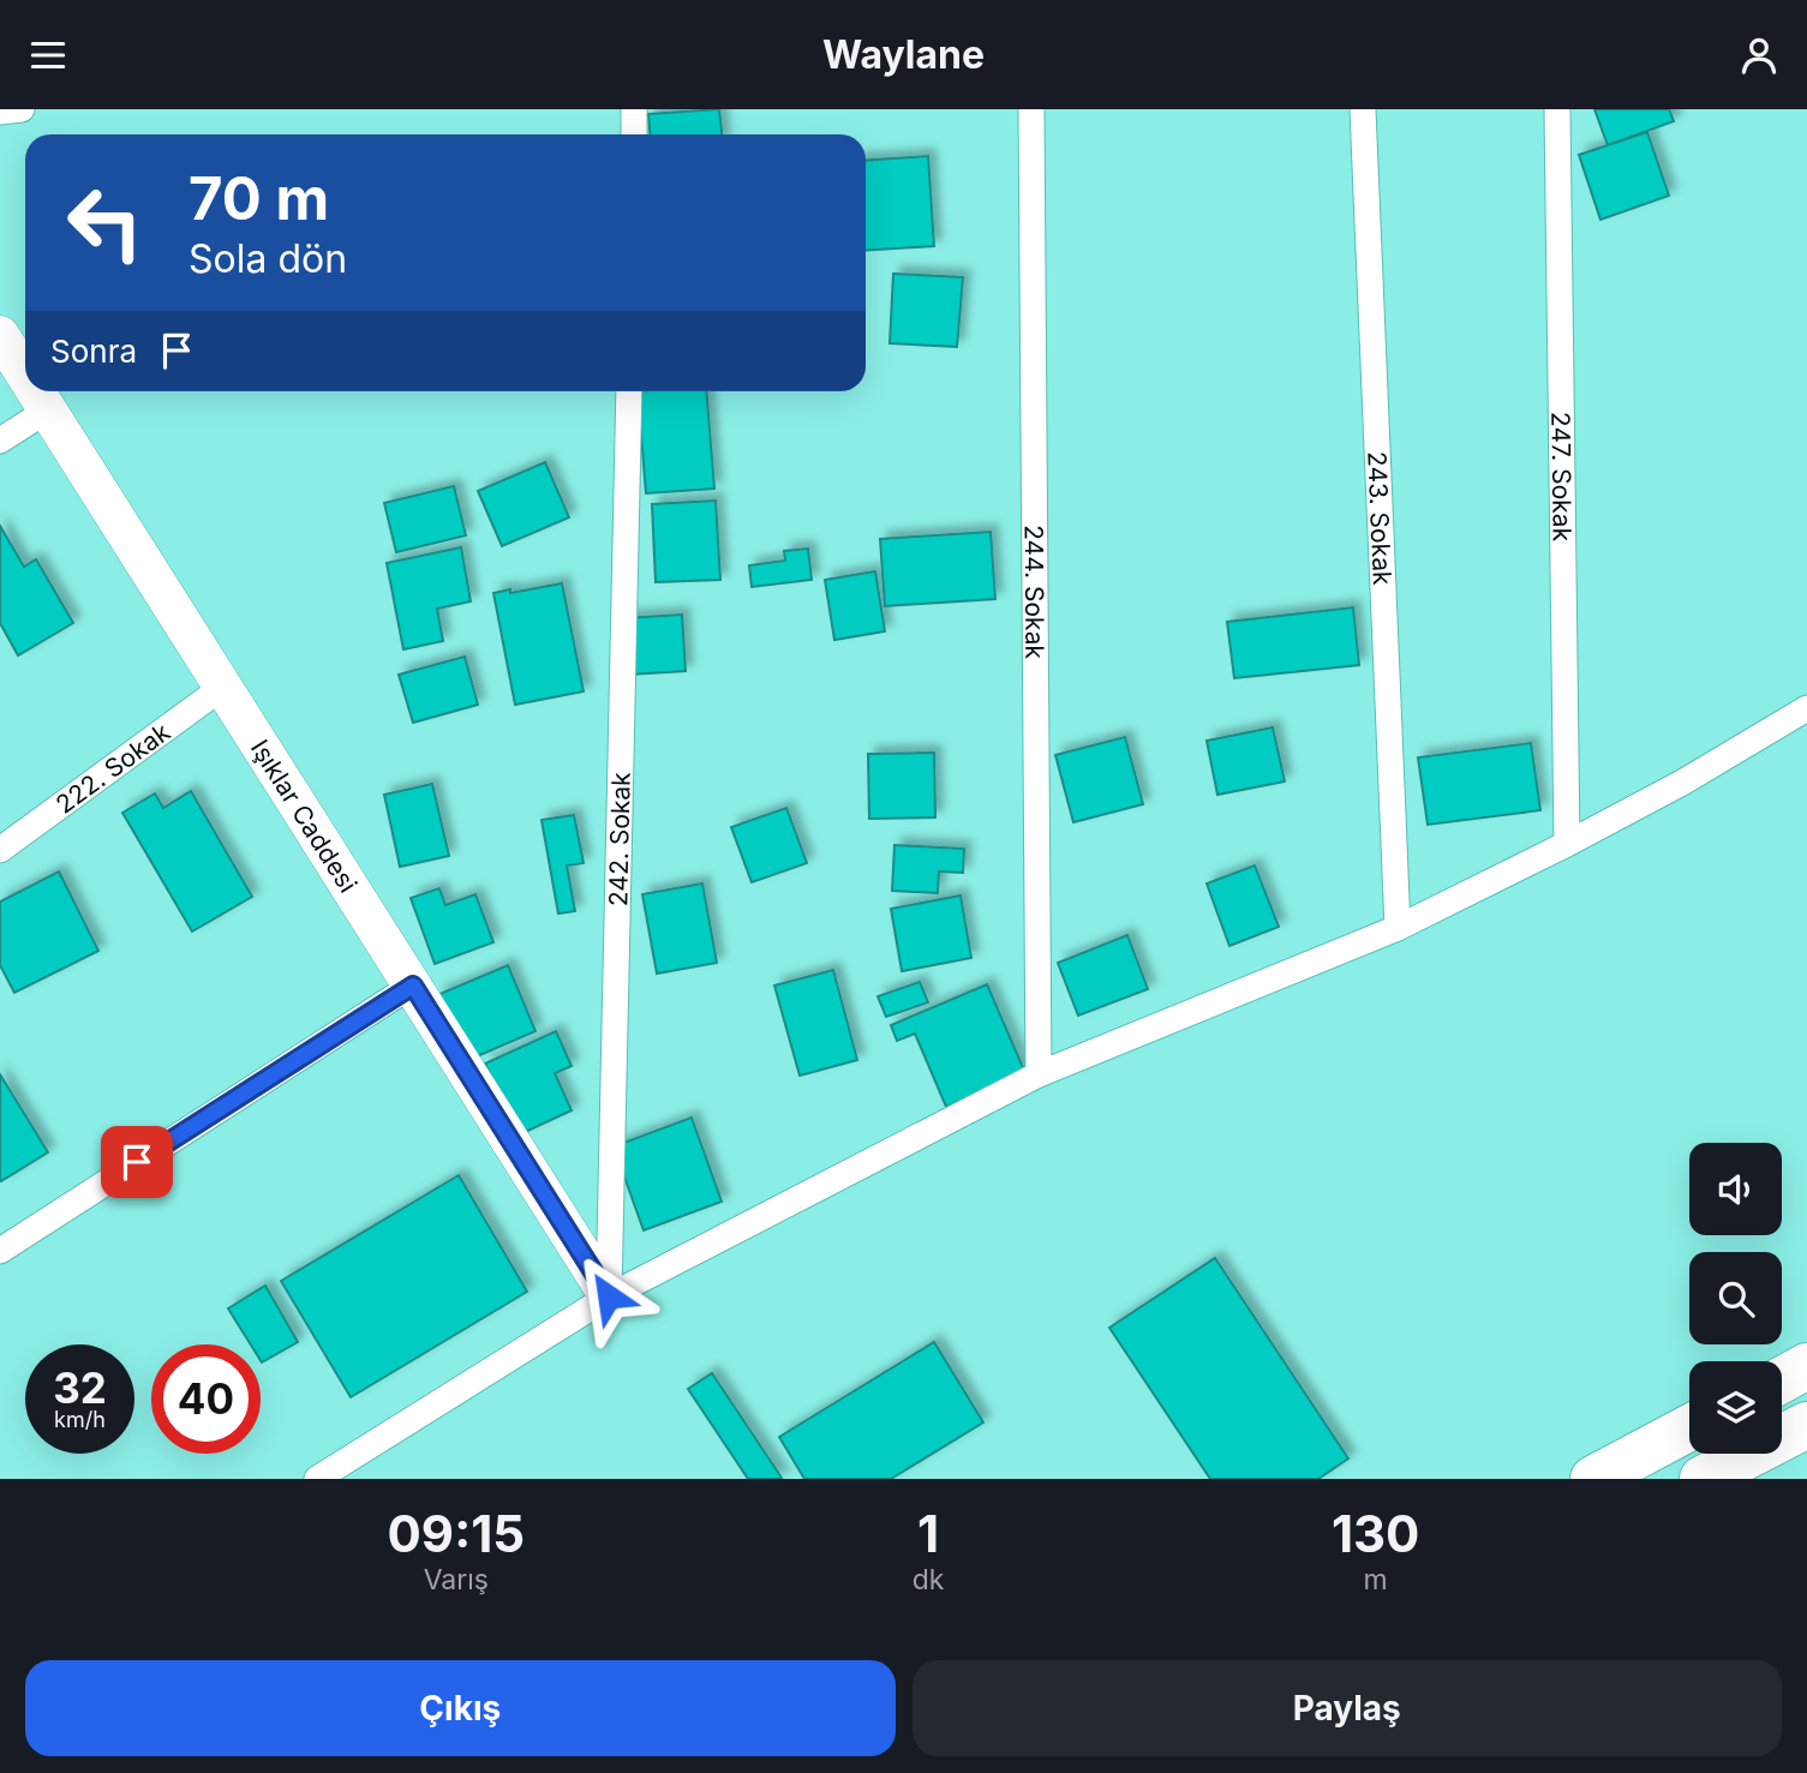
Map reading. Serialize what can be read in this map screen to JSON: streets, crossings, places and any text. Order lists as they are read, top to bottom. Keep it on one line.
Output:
{"streets":{"street":["247. Sokak","243. Sokak","244. Sokak","222. Sokak","Işıklar Caddesi","242. Sokak"]},"crossings":[["222. Sokak","Işıklar Caddesi"],["Işıklar Caddesi","242. Sokak"]],"page":{"header":"Waylane","turn":["70 m","Sola dön"],"then":"Sonra","speed":"32 km/h","limit":"40","eta":["09:15","Varış","1","dk","130","m"],"buttons":["Çıkış","Paylaş"]}}
